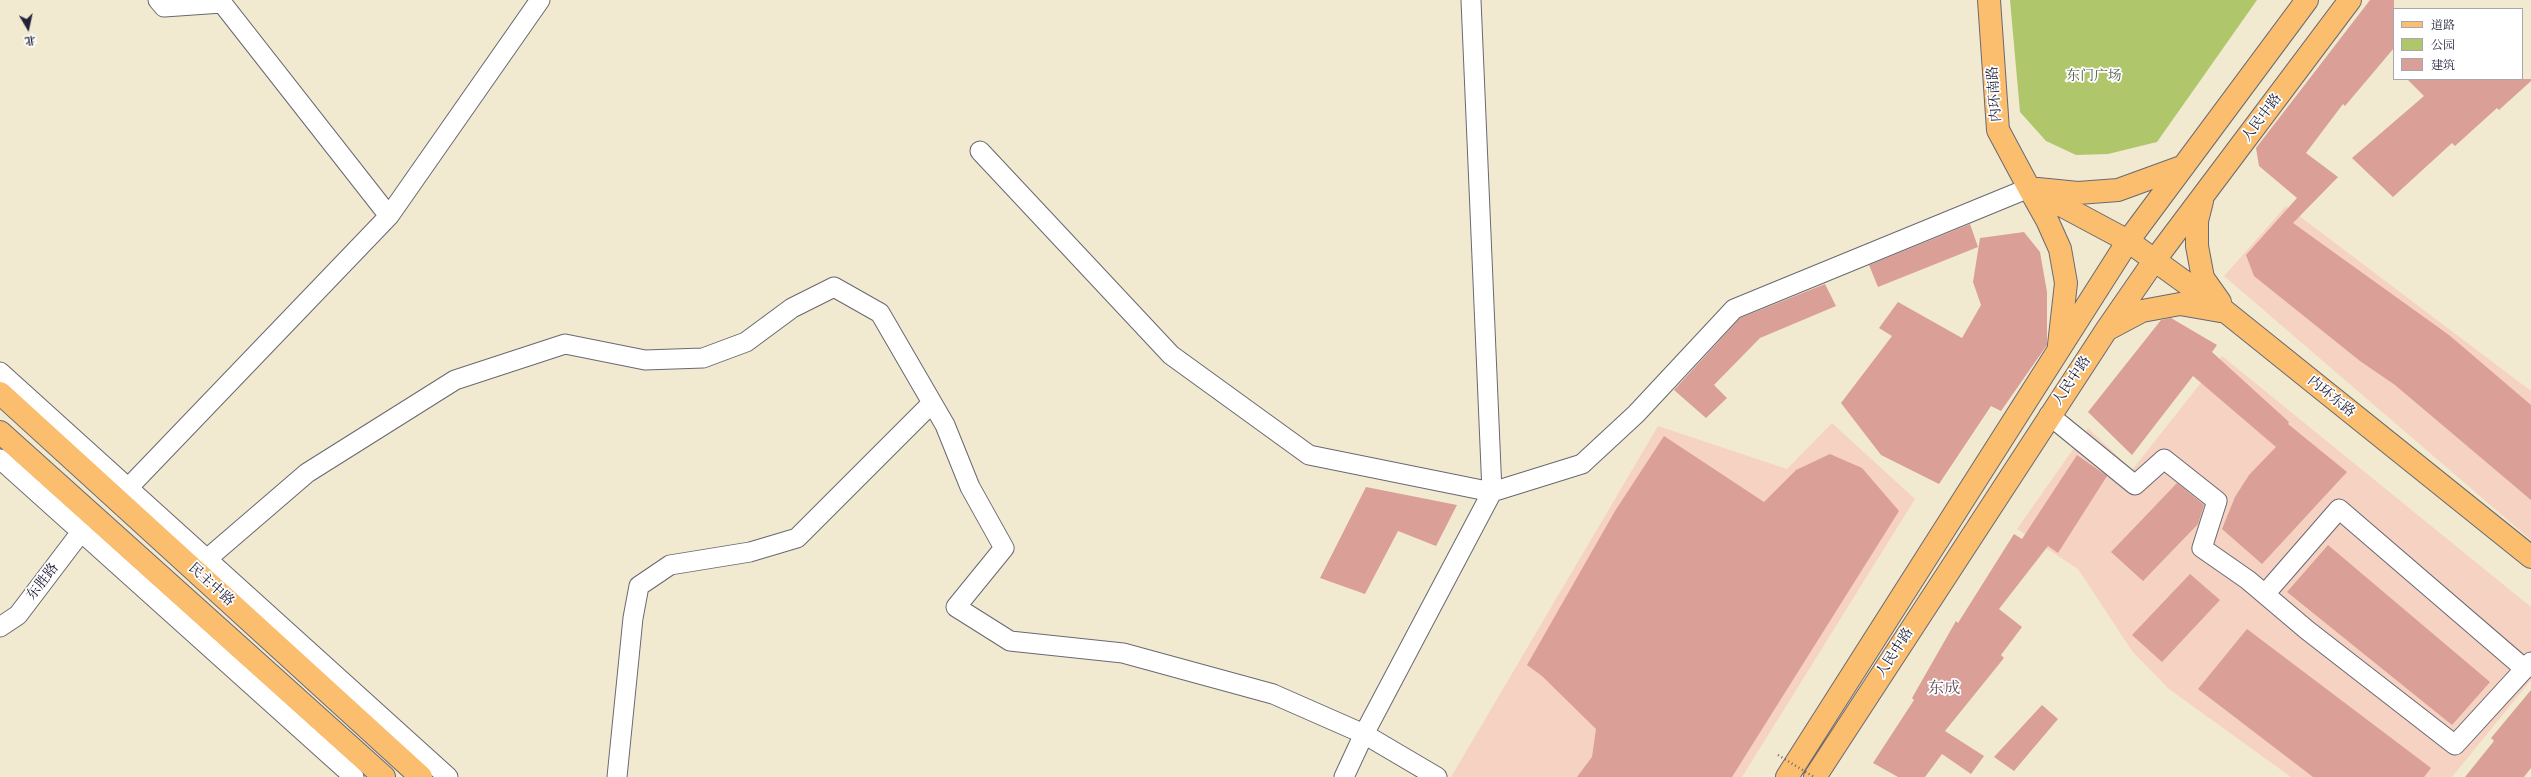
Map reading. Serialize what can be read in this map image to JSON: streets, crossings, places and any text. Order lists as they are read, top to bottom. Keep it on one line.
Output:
{"streets":{"main road":["内环南路","人民中路","内环东路","民主中路"],"street":["东胜路"]},"crossings":[["内环南路","人民中路"],["内环南路","内环东路"],["人民中路","内环东路"]],"districts":["东成"],"parks":["东门广场"],"legend":["道路","公园","建筑"],"north":"bottom"}
